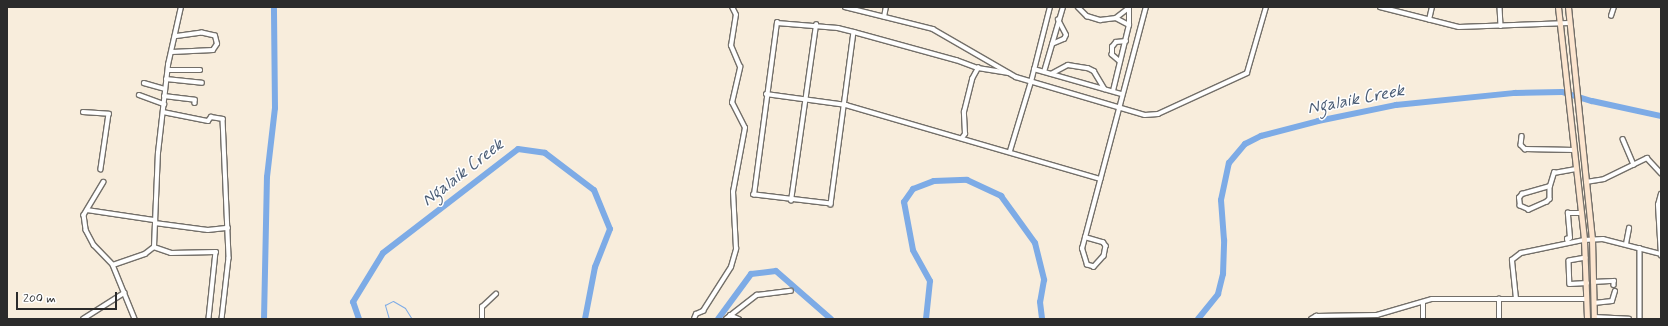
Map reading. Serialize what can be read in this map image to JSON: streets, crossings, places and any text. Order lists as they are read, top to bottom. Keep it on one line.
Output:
{"water":["Ngalaik Creek"],"scale_bar":"200 m"}
